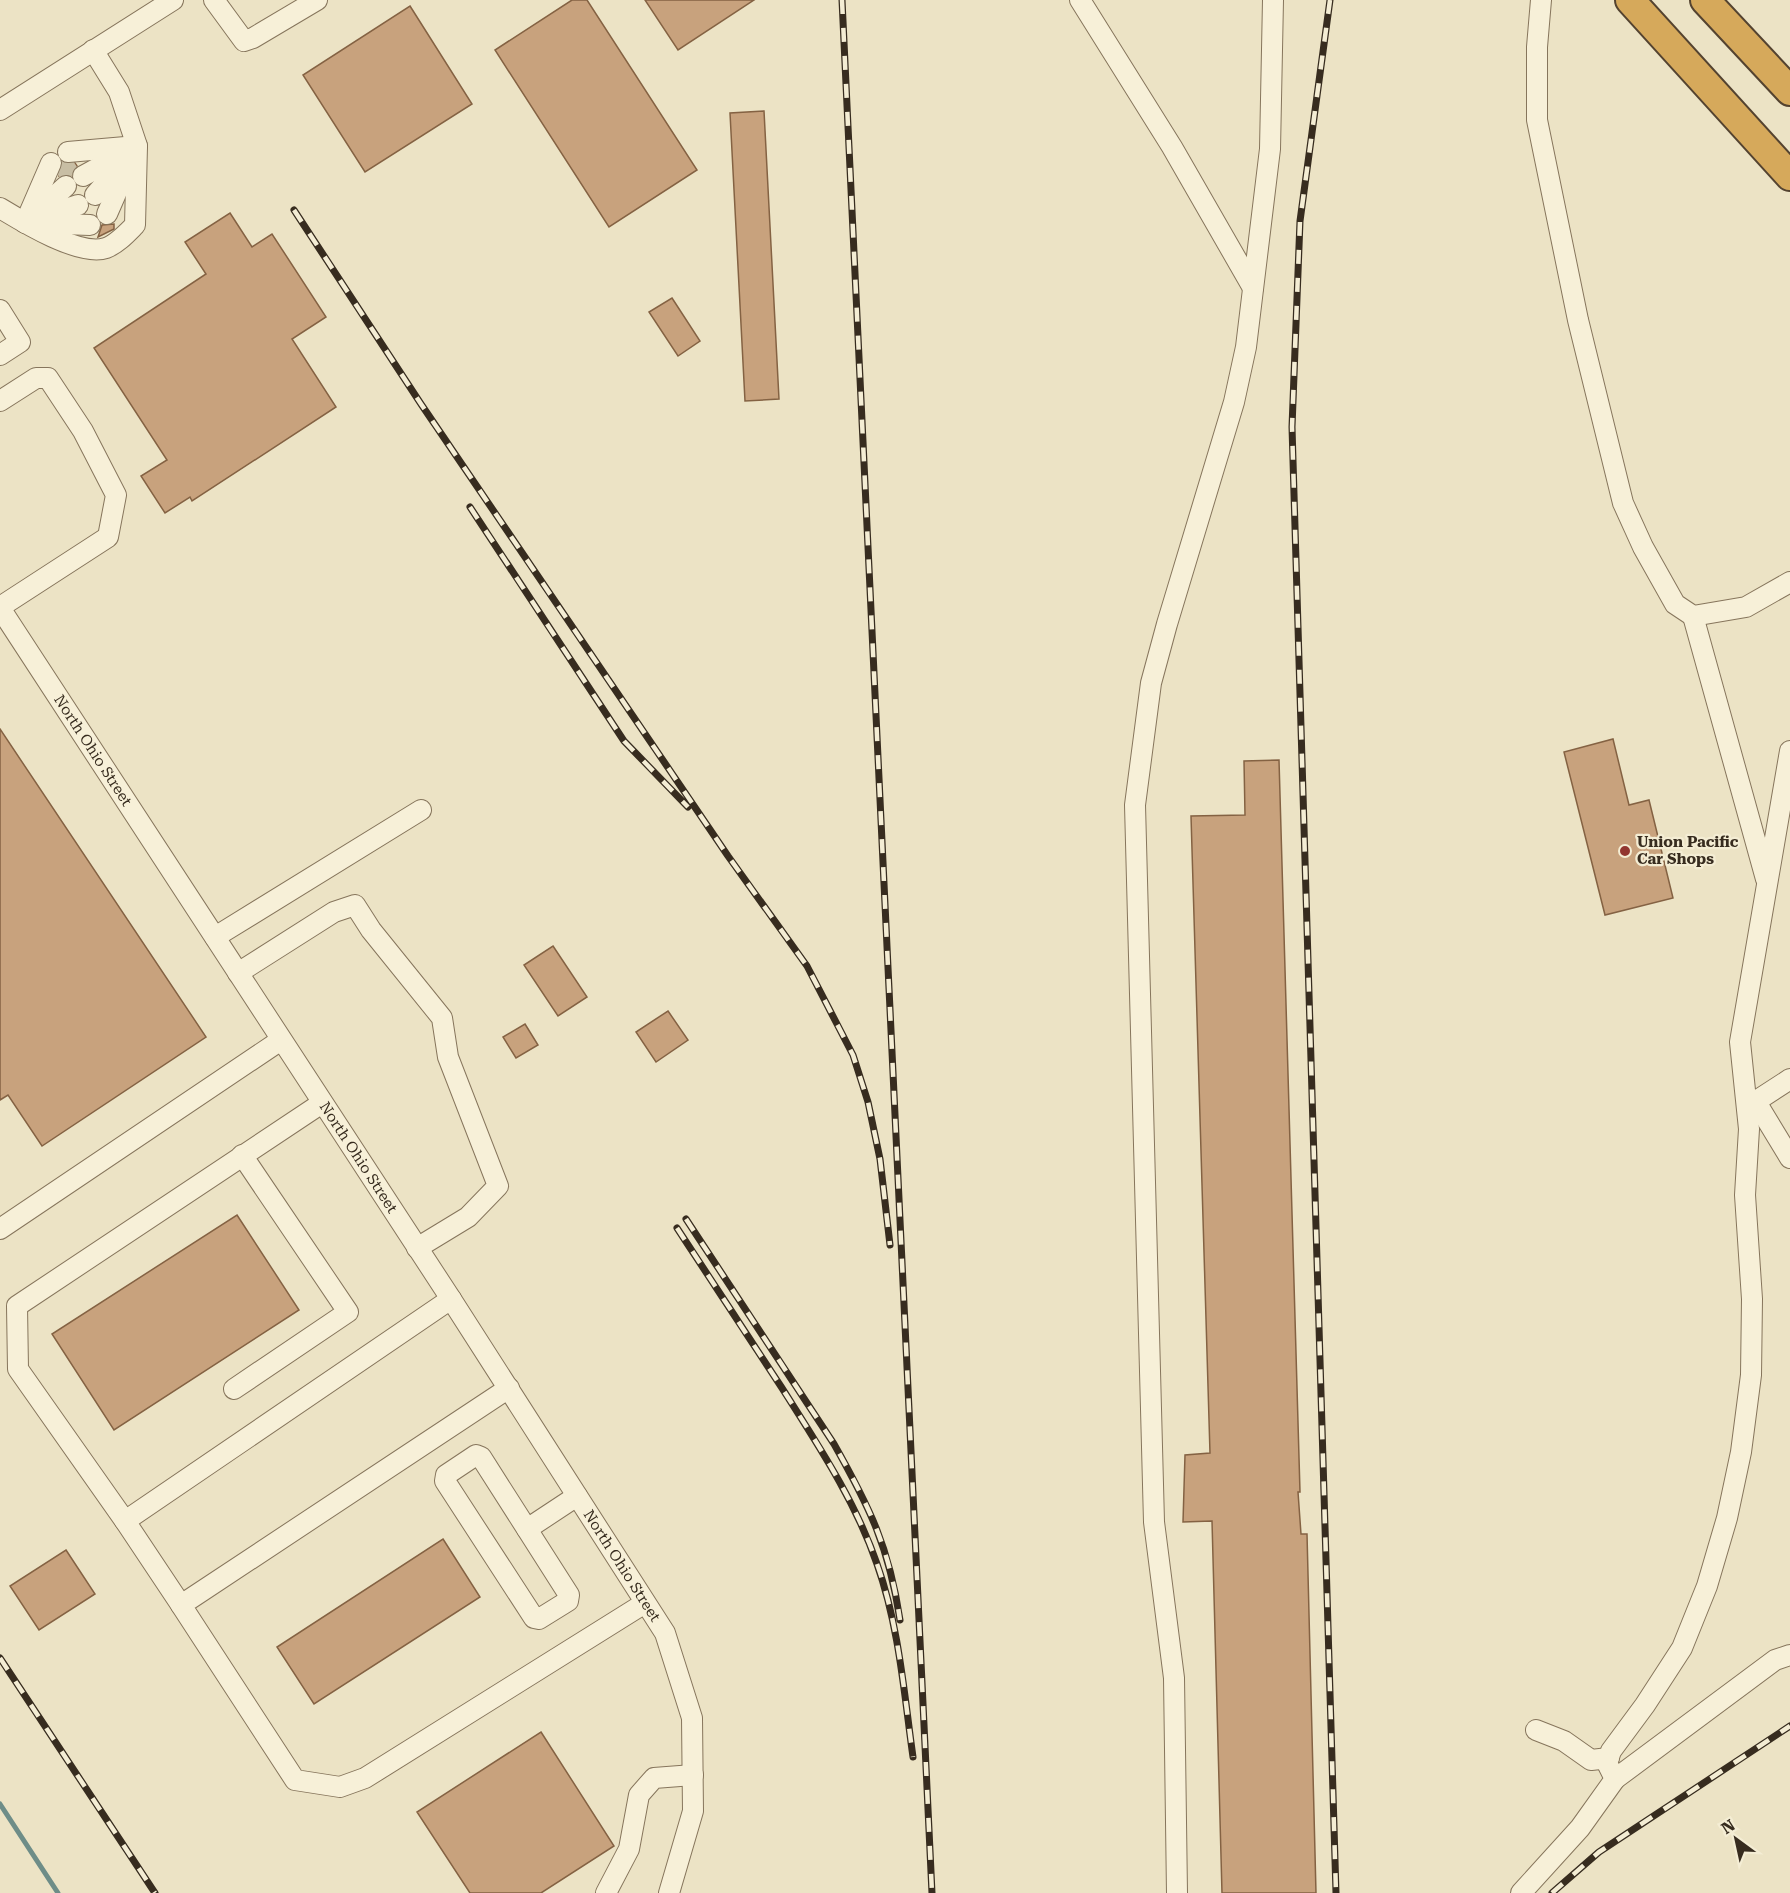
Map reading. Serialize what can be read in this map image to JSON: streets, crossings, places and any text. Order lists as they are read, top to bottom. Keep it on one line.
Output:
{"streets":{"street":["North Ohio Street"]},"places":["Union Pacific Car Shops"],"north":"top left"}
